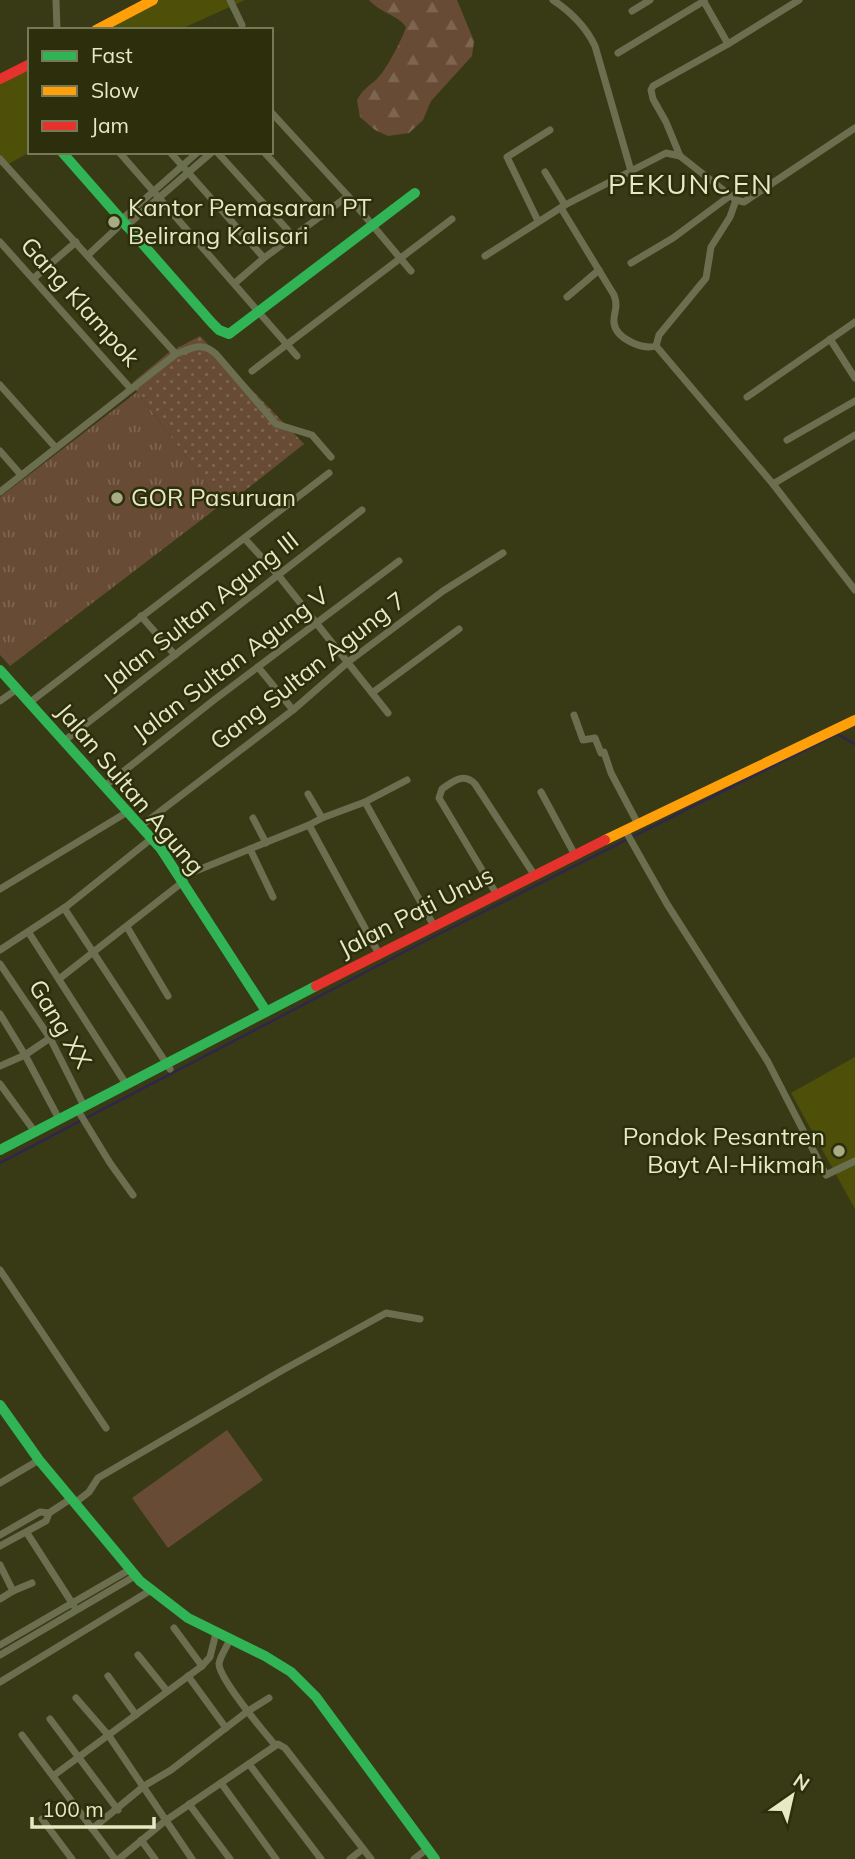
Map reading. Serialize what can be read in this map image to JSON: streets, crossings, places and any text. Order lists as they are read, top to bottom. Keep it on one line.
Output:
{"streets":{"main road":["Jalan Sultan Agung","Jalan Pati Unus"],"street":["Gang Klampok","Jalan Sultan Agung III","Jalan Sultan Agung V","Gang Sultan Agung 7","Gang XX"]},"crossings":[["Jalan Sultan Agung III","Jalan Sultan Agung"],["Jalan Sultan Agung V","Jalan Sultan Agung"],["Gang Sultan Agung 7","Jalan Sultan Agung"],["Jalan Sultan Agung","Jalan Pati Unus"],["Jalan Pati Unus","Gang XX"]],"districts":["PEKUNCEN"],"places":["Kantor Pemasaran PT Belirang Kalisari","GOR Pasuruan","Pondok Pesantren Bayt Al-Hikmah"],"legend":["Fast","Slow","Jam"],"scale_bar":"100 m","north":"top right"}
